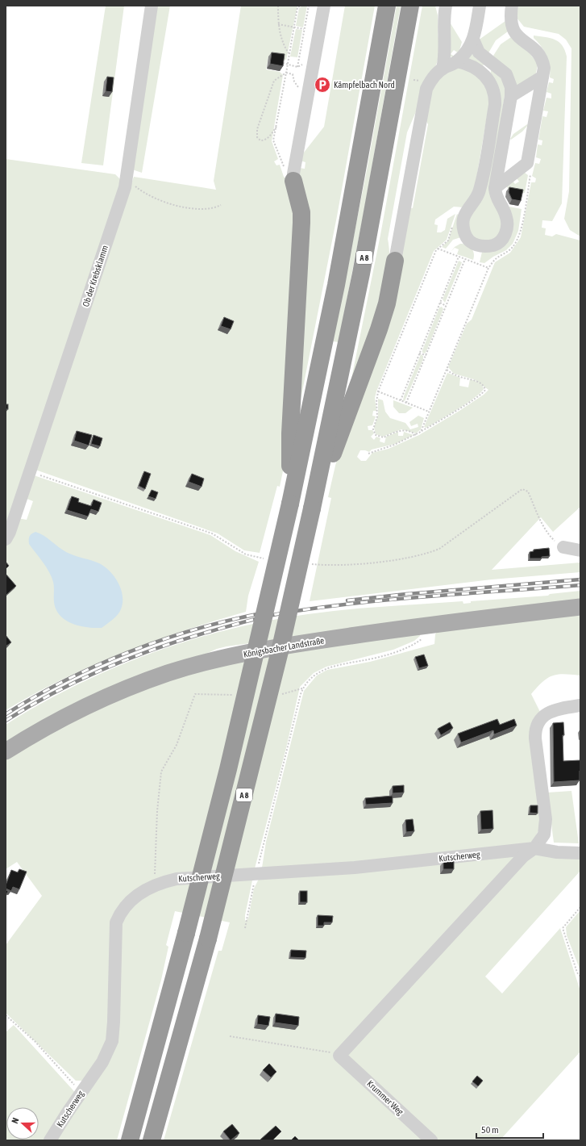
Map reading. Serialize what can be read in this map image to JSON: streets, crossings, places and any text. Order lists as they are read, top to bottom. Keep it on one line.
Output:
{"streets":{"highway":["A 8"],"main road":["Königsbacher Landstraße"],"lane":["Ob der Krebsklamm","Kutscherweg","Krummer Weg"]},"places":{"parking":["Kämpfelbach Nord"]},"scale_bar":"50 m","north":"left"}
